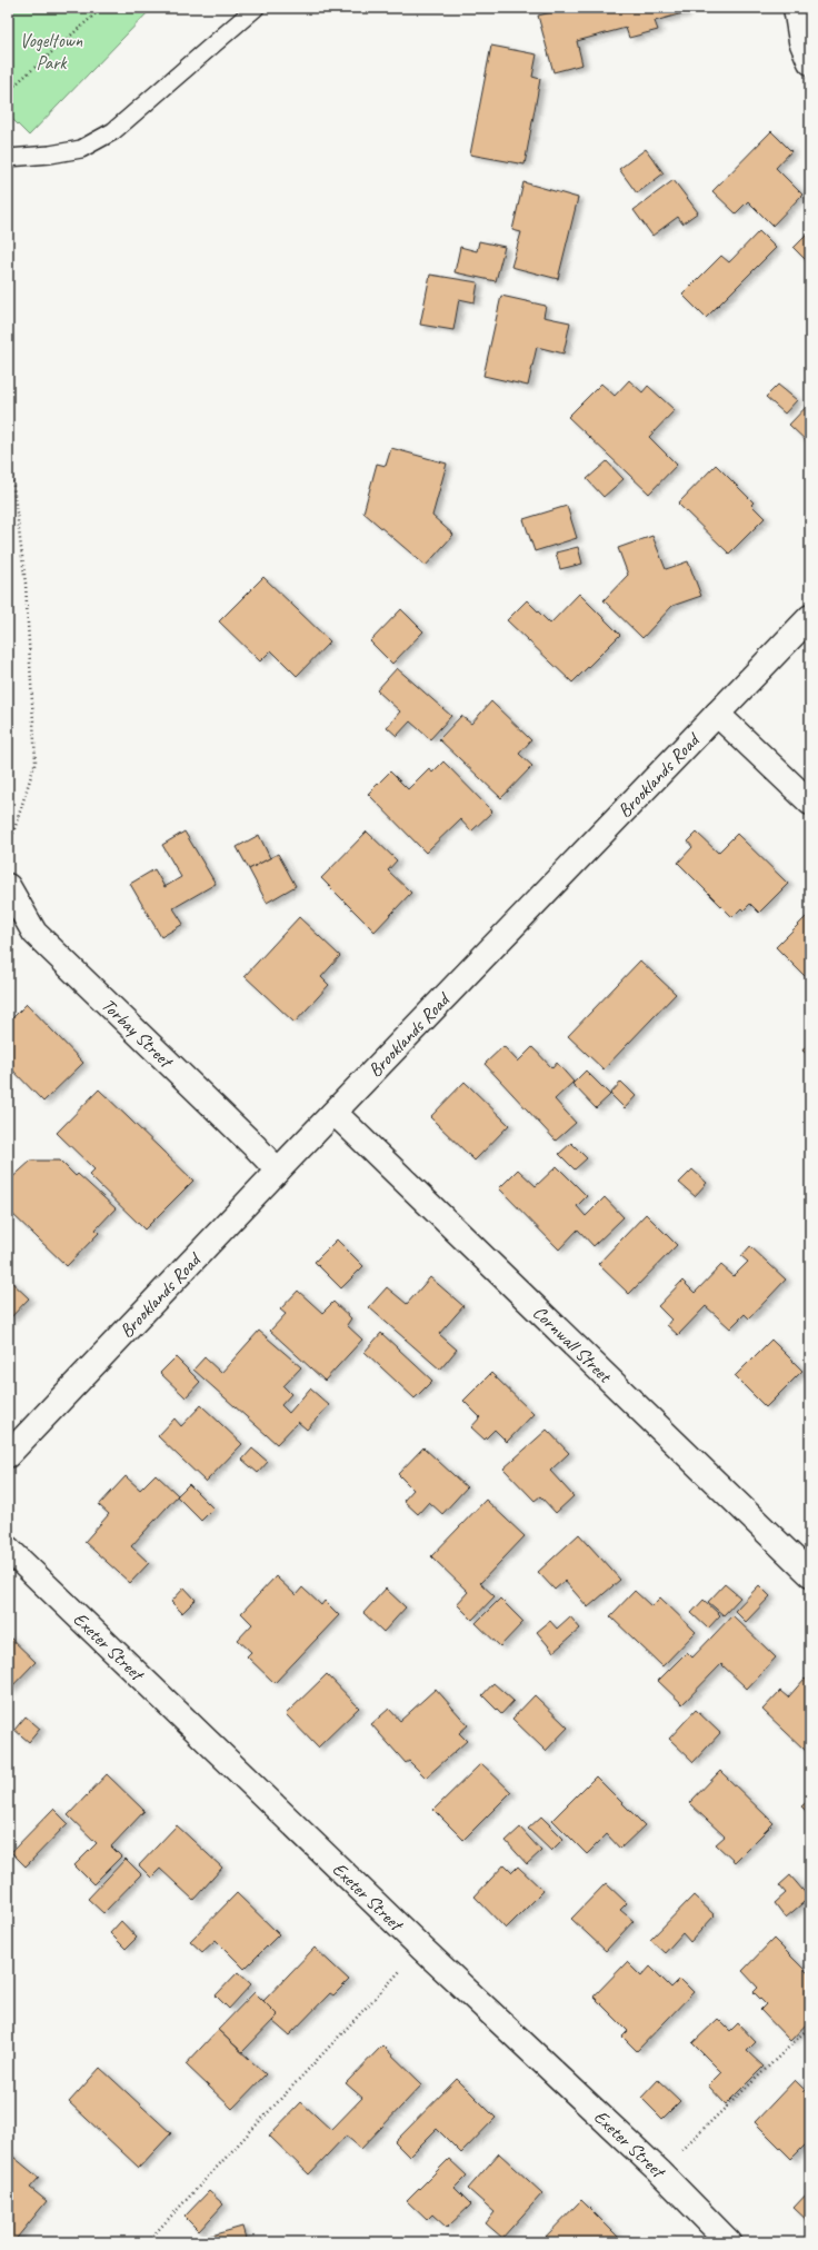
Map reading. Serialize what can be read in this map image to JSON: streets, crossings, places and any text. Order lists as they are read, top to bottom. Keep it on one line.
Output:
{"streets":{"street":["Brooklands Road","Torbay Street","Cornwall Street","Exeter Street"]},"crossings":[["Brooklands Road","Torbay Street"],["Brooklands Road","Cornwall Street"]],"parks":["Vogeltown Park"]}
